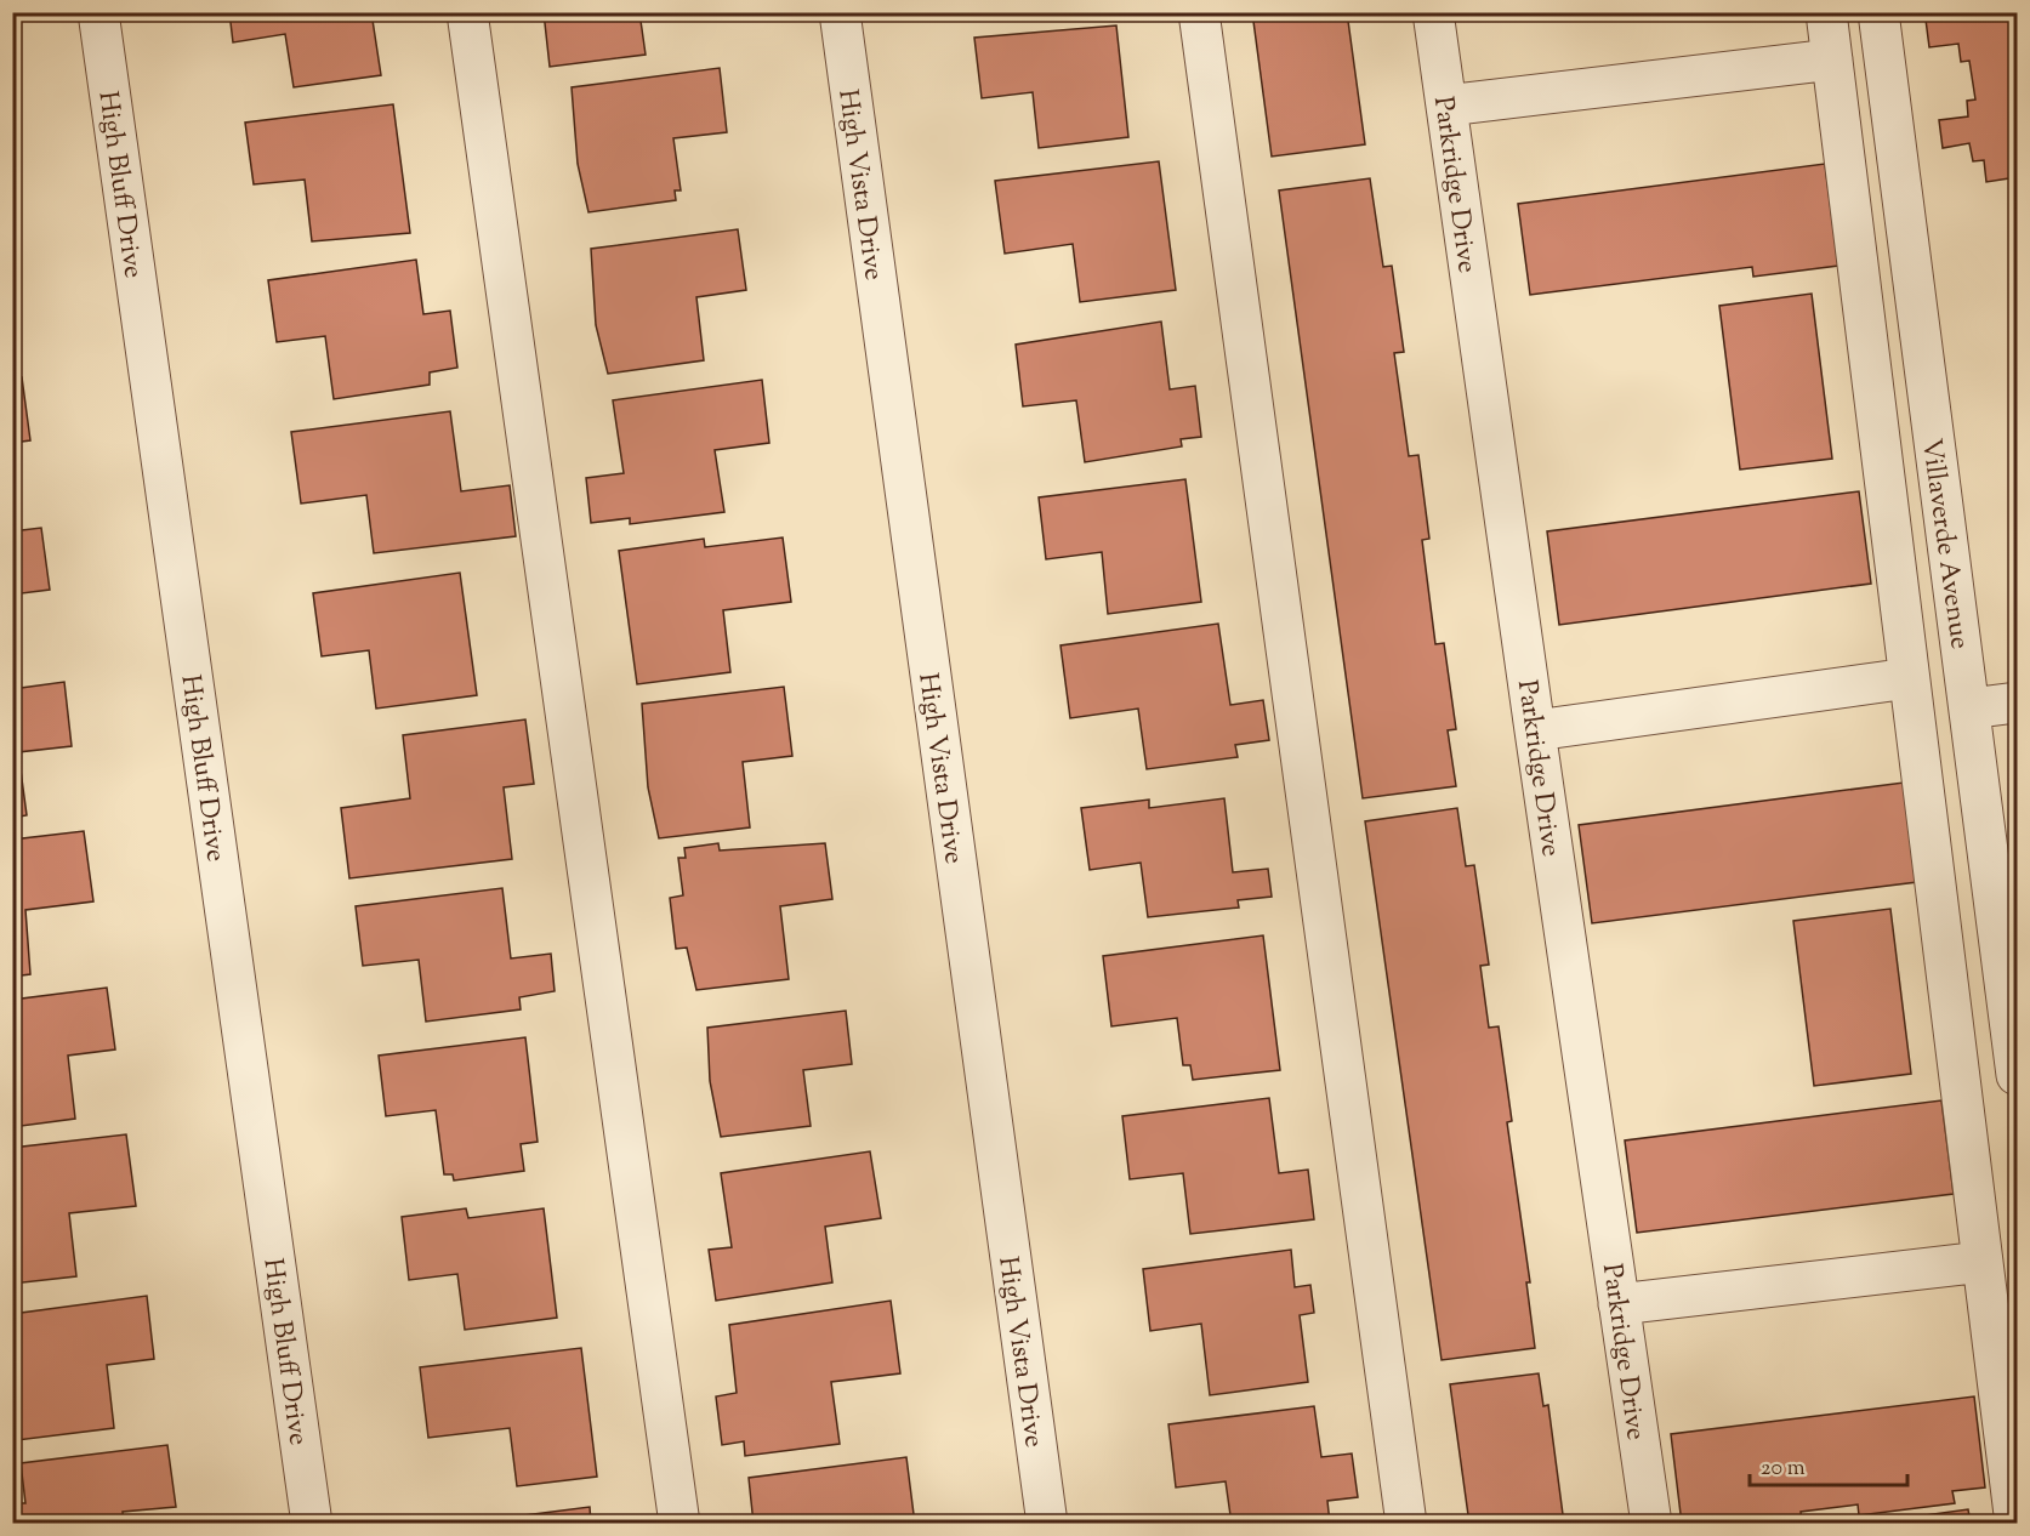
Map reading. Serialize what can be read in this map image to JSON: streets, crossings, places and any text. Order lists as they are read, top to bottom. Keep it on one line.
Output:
{"streets":{"street":["High Bluff Drive","High Vista Drive","Parkridge Drive","Villaverde Avenue"]},"scale_bar":"20 m"}
